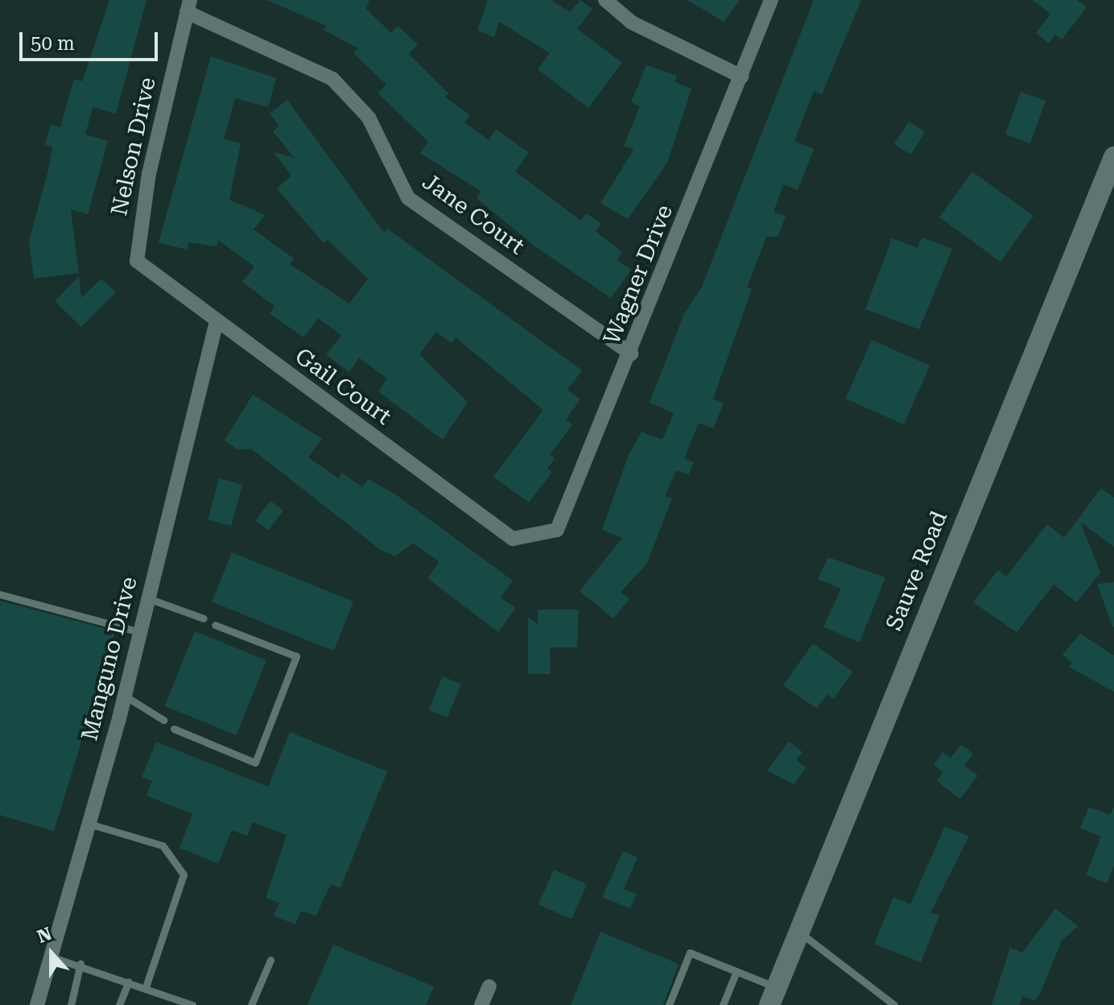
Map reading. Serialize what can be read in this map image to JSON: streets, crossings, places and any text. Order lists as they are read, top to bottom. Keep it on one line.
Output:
{"streets":{"street":["Nelson Drive","Jane Court","Wagner Drive","Gail Court","Sauve Road","Manguno Drive"]},"crossings":[["Nelson Drive","Jane Court"],["Nelson Drive","Gail Court"],["Jane Court","Wagner Drive"],["Wagner Drive","Gail Court"],["Gail Court","Manguno Drive"]],"scale_bar":"50 m","north":"top"}
